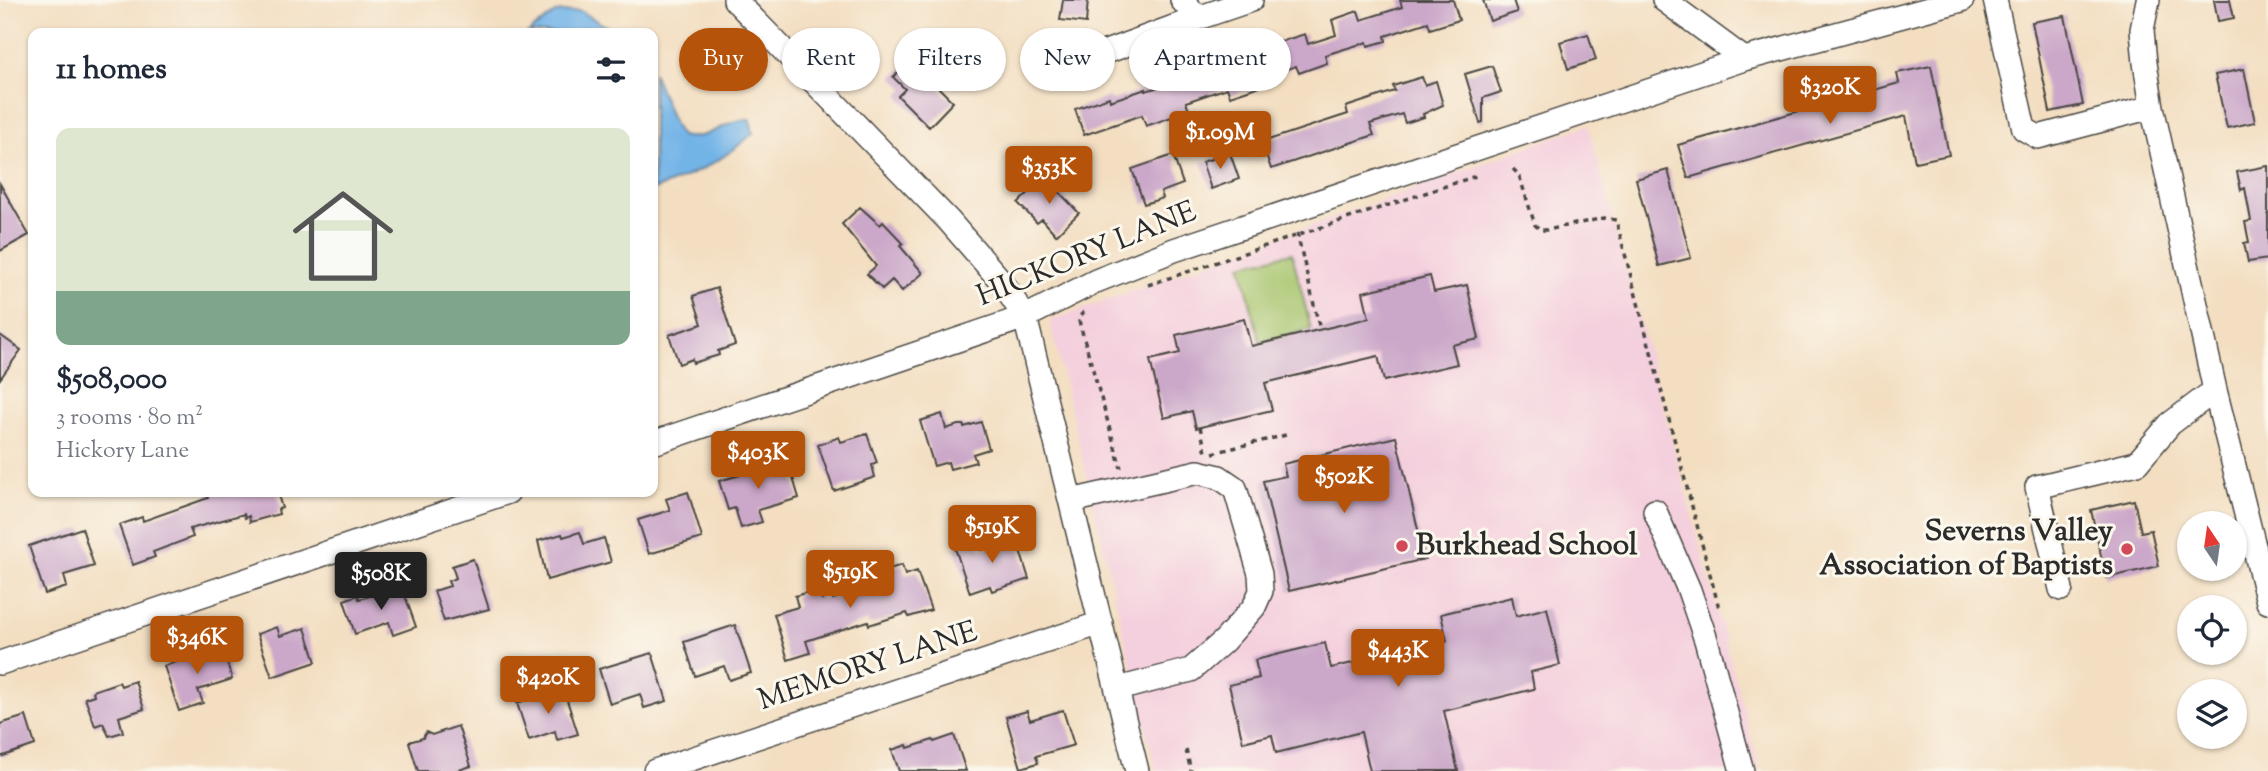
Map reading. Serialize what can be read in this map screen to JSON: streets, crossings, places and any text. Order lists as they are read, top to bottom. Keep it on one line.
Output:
{"streets":{"street":["HICKORY LANE","MEMORY LANE"]},"places":["Burkhead School","Severns Valley Association of Baptists"],"north":"top","page":{"chip":["Buy","Rent","Filters","New","Apartment"],"heading":"11 homes","price":["$320K","$1.09M","$353K","$403K","$502K","$519K","$519K","$508K","$346K","$443K","$420K"],"list":[{"name":"$508,000","note":"3 rooms · 80 m² · Hickory Lane"}]}}
